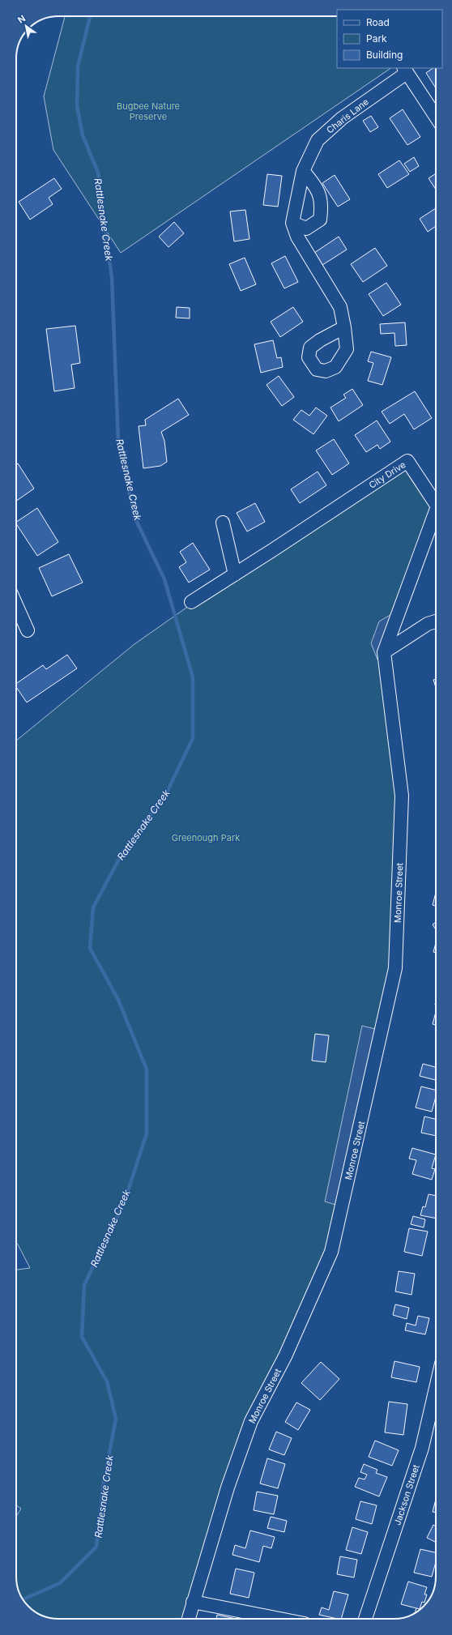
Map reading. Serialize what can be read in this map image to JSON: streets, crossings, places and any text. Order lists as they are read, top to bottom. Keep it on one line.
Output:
{"streets":{"street":["Charis Lane","City Drive","Monroe Street","Jackson Street"]},"crossings":[["City Drive","Monroe Street"]],"water":["Rattlesnake Creek"],"parks":["Bugbee Nature Preserve","Greenough Park"],"legend":["Road","Park","Building"],"north":"top left"}
